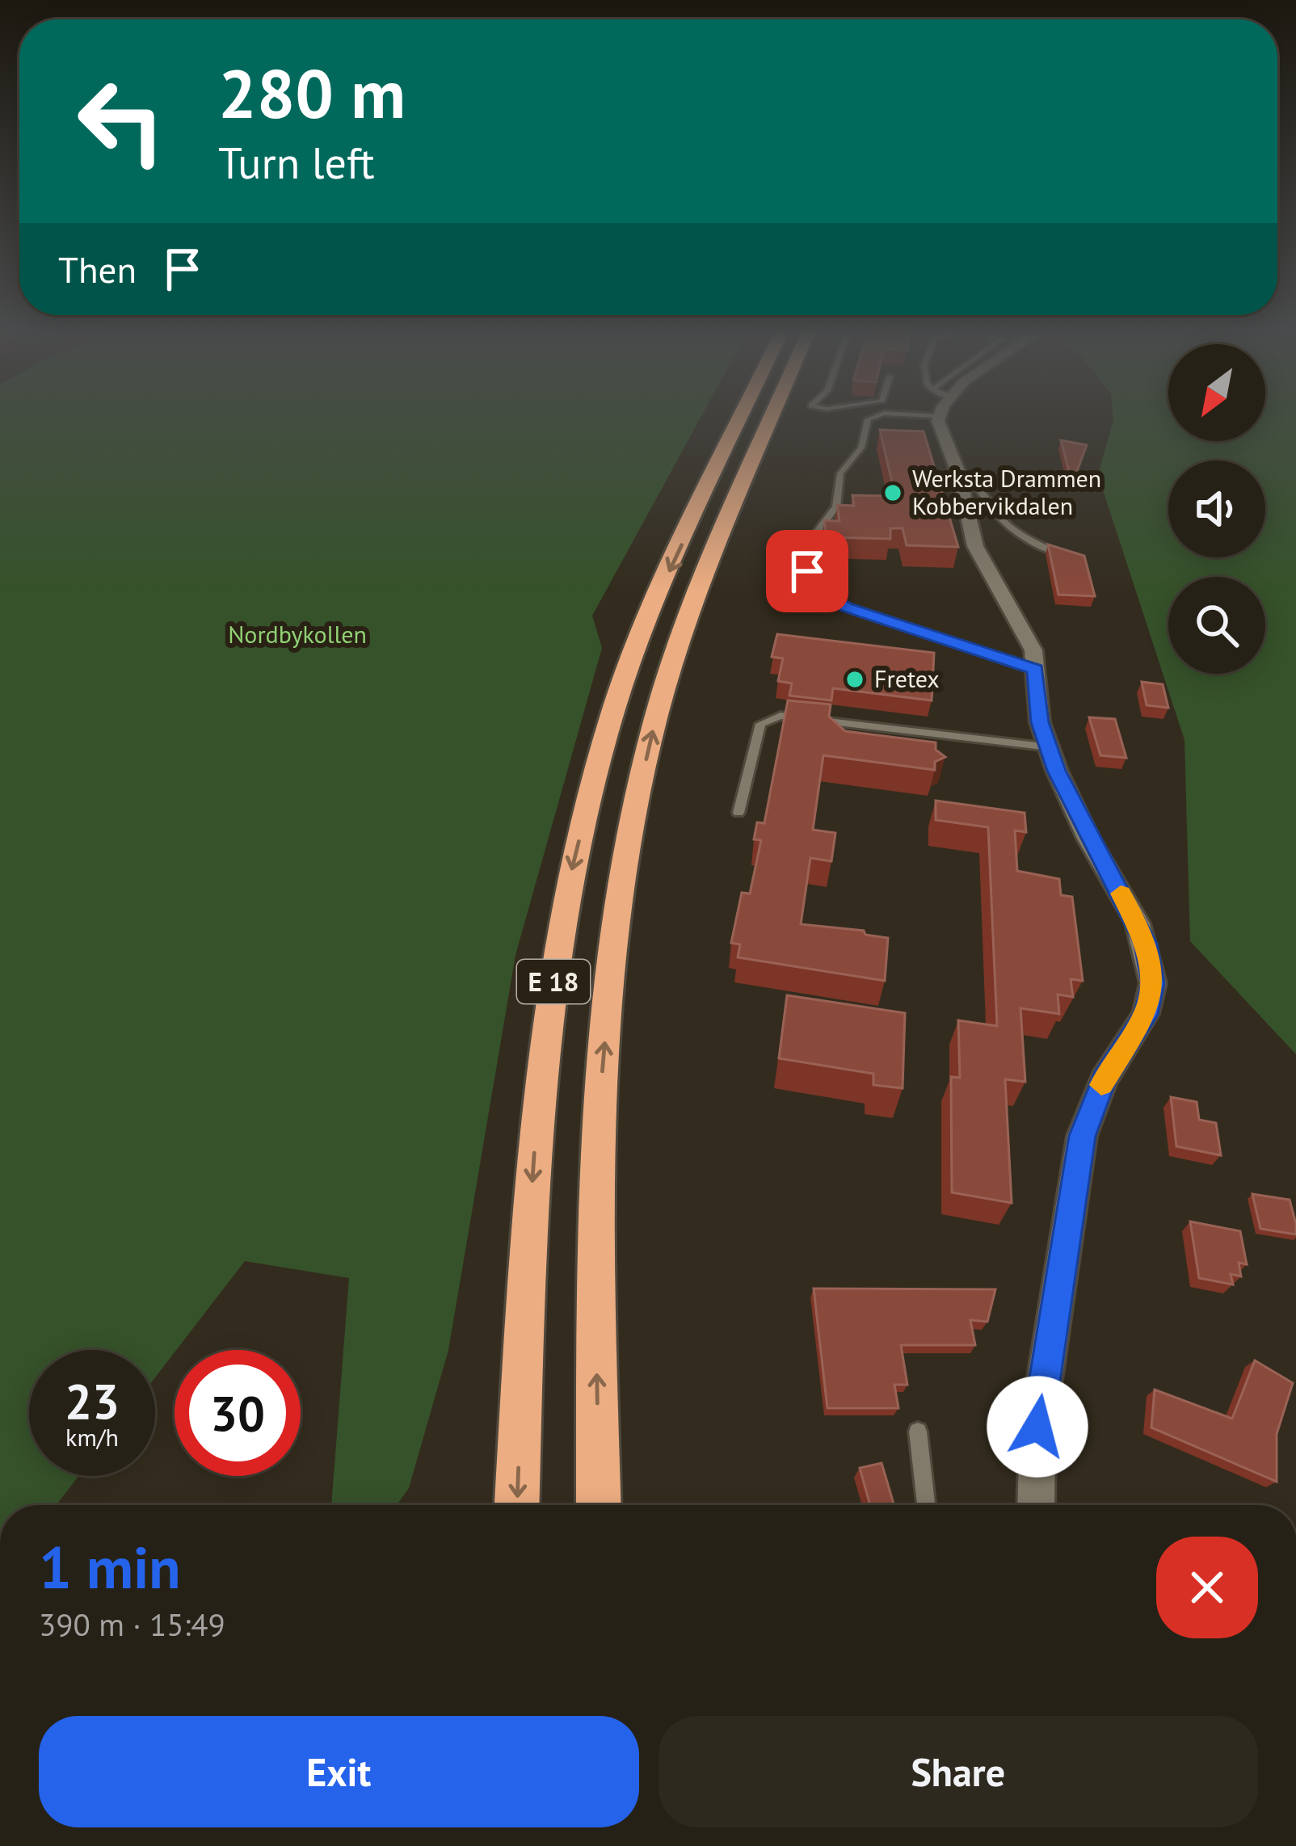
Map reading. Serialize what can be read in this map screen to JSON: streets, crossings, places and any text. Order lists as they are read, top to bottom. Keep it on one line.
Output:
{"streets":{"highway":["E 18"]},"parks":["Nordbykollen"],"places":["Werksta Drammen Kobbervikdalen","Fretex"],"north":"bottom left","page":{"turn":["280 m","Turn left"],"then":"Then","speed":"23 km/h","limit":"30","heading":["1 min","390 m · 15:49"],"buttons":["Exit","Share"]}}
